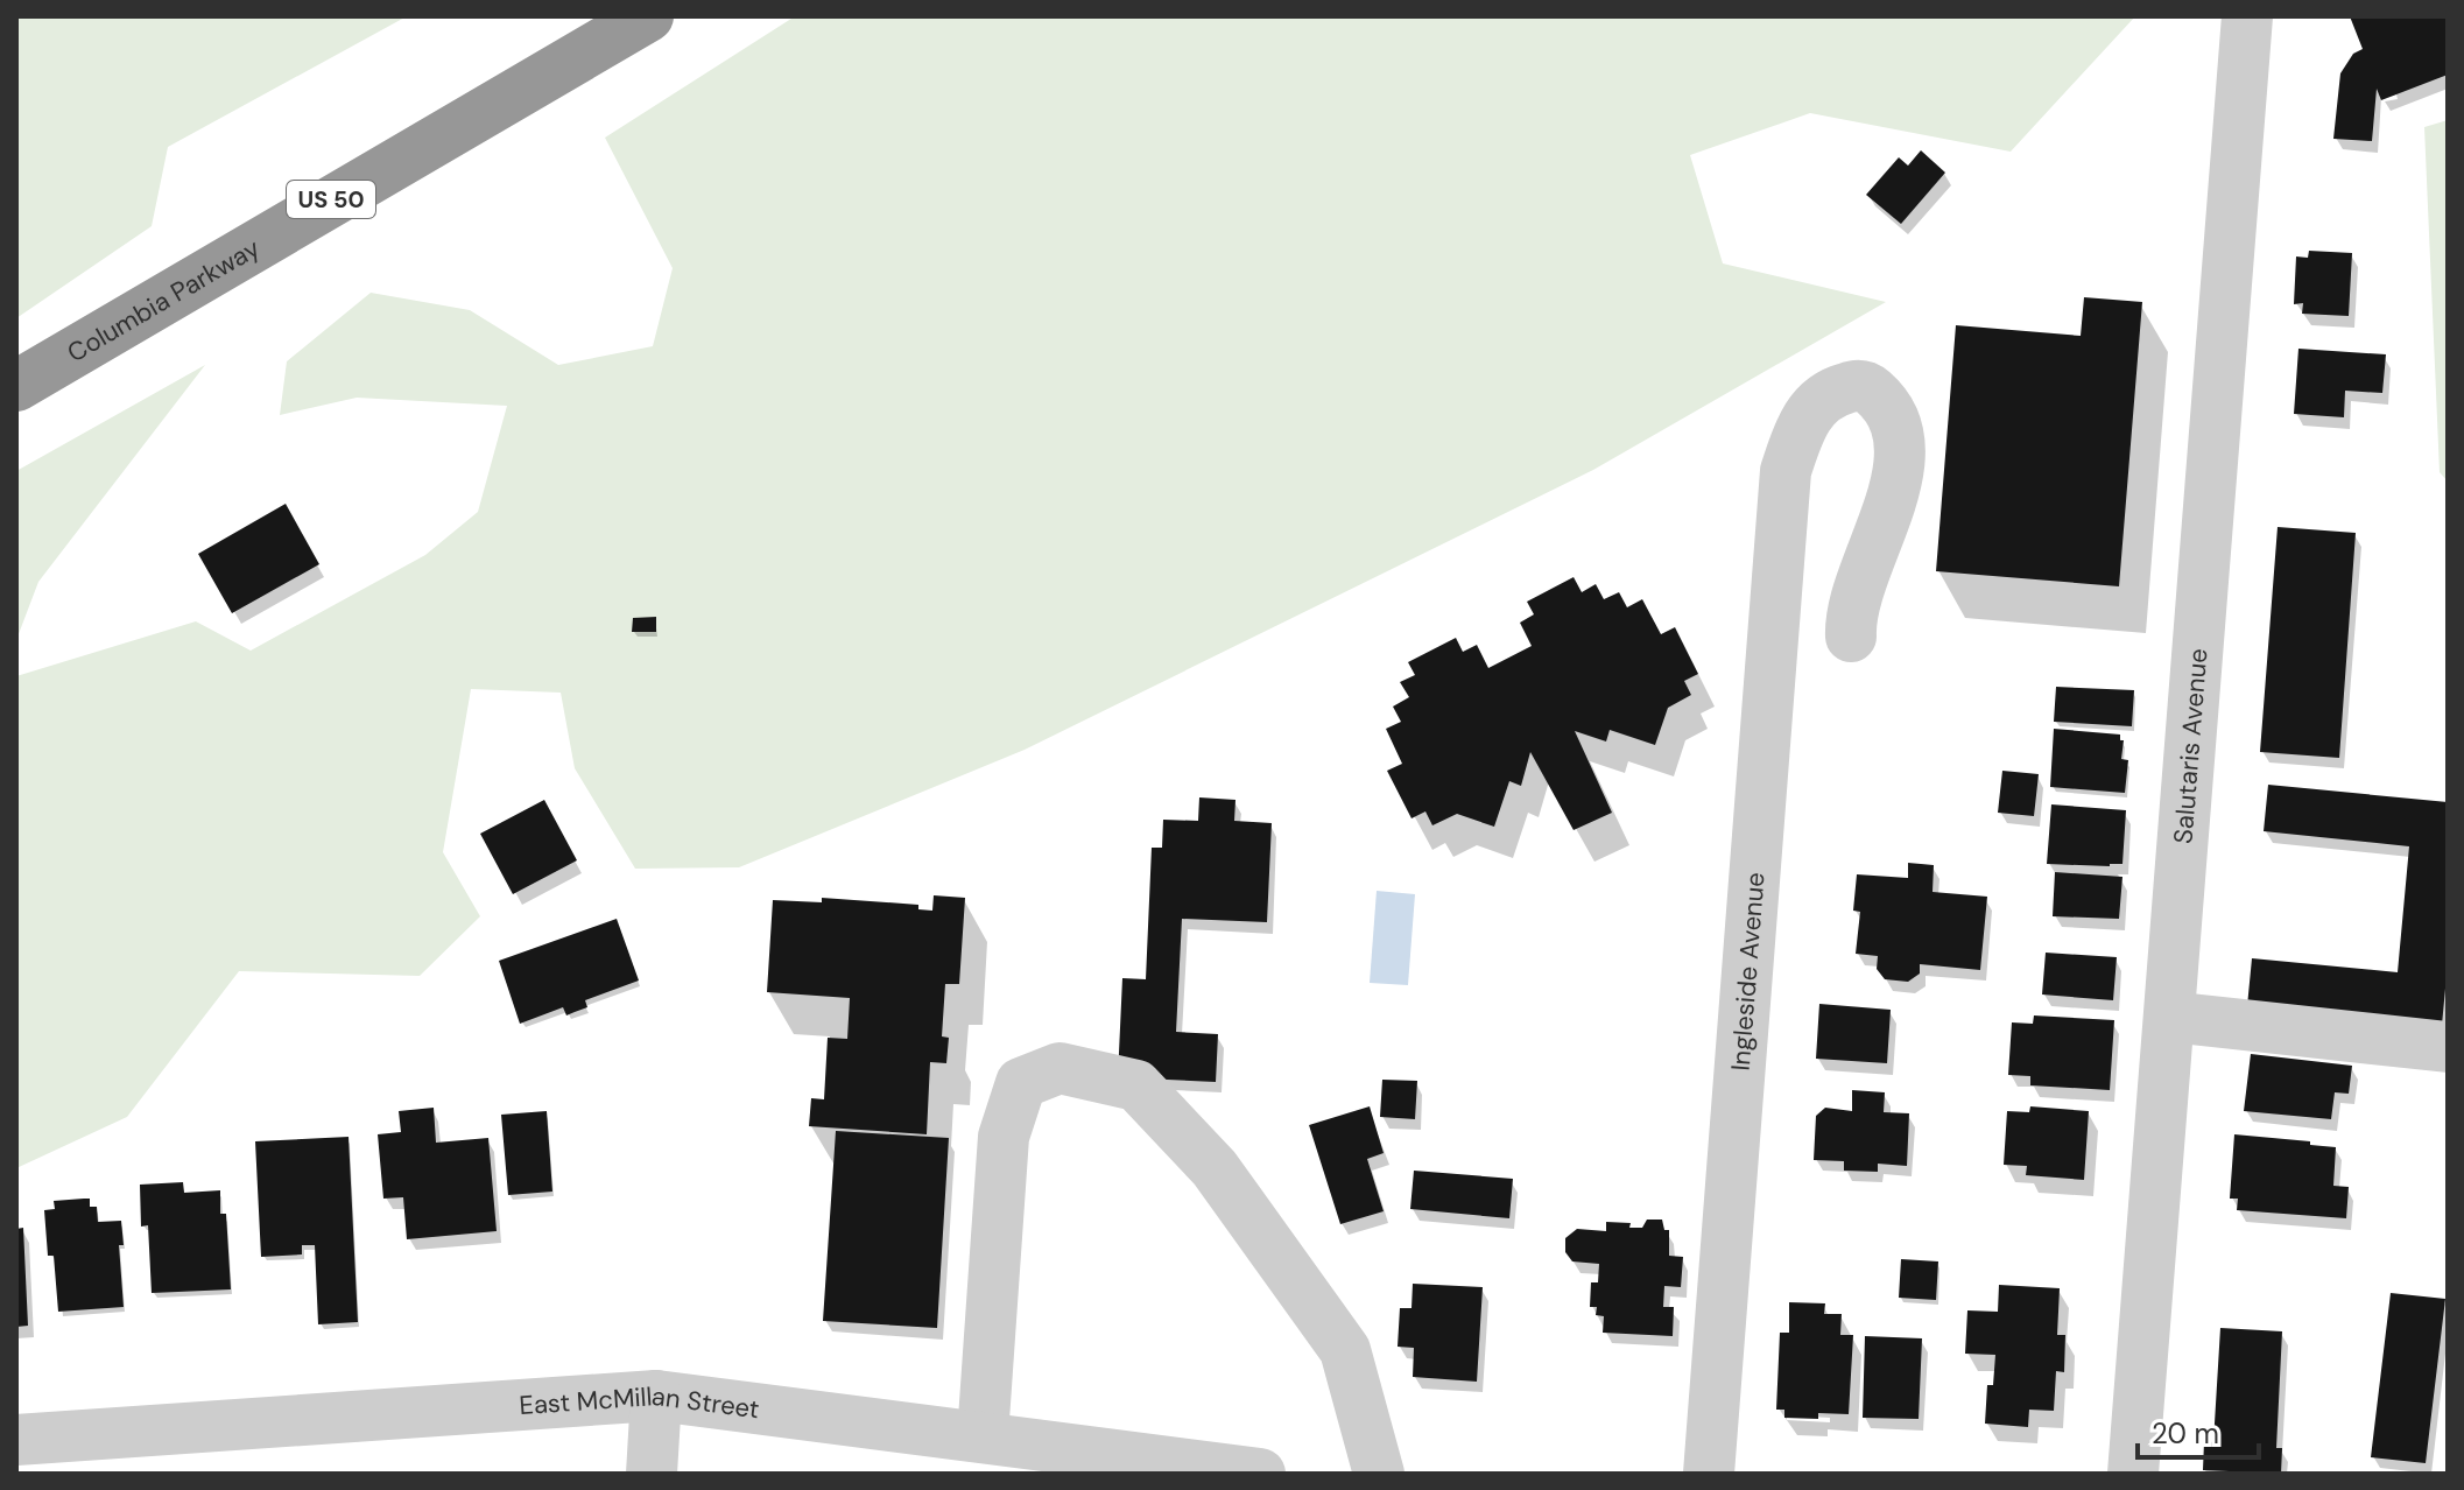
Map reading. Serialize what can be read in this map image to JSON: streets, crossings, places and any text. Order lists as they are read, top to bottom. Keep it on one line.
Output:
{"streets":{"highway":["US 50","Columbia Parkway"],"street":["Salutaris Avenue","Ingleside Avenue","East McMillan Street"]},"scale_bar":"20 m"}
